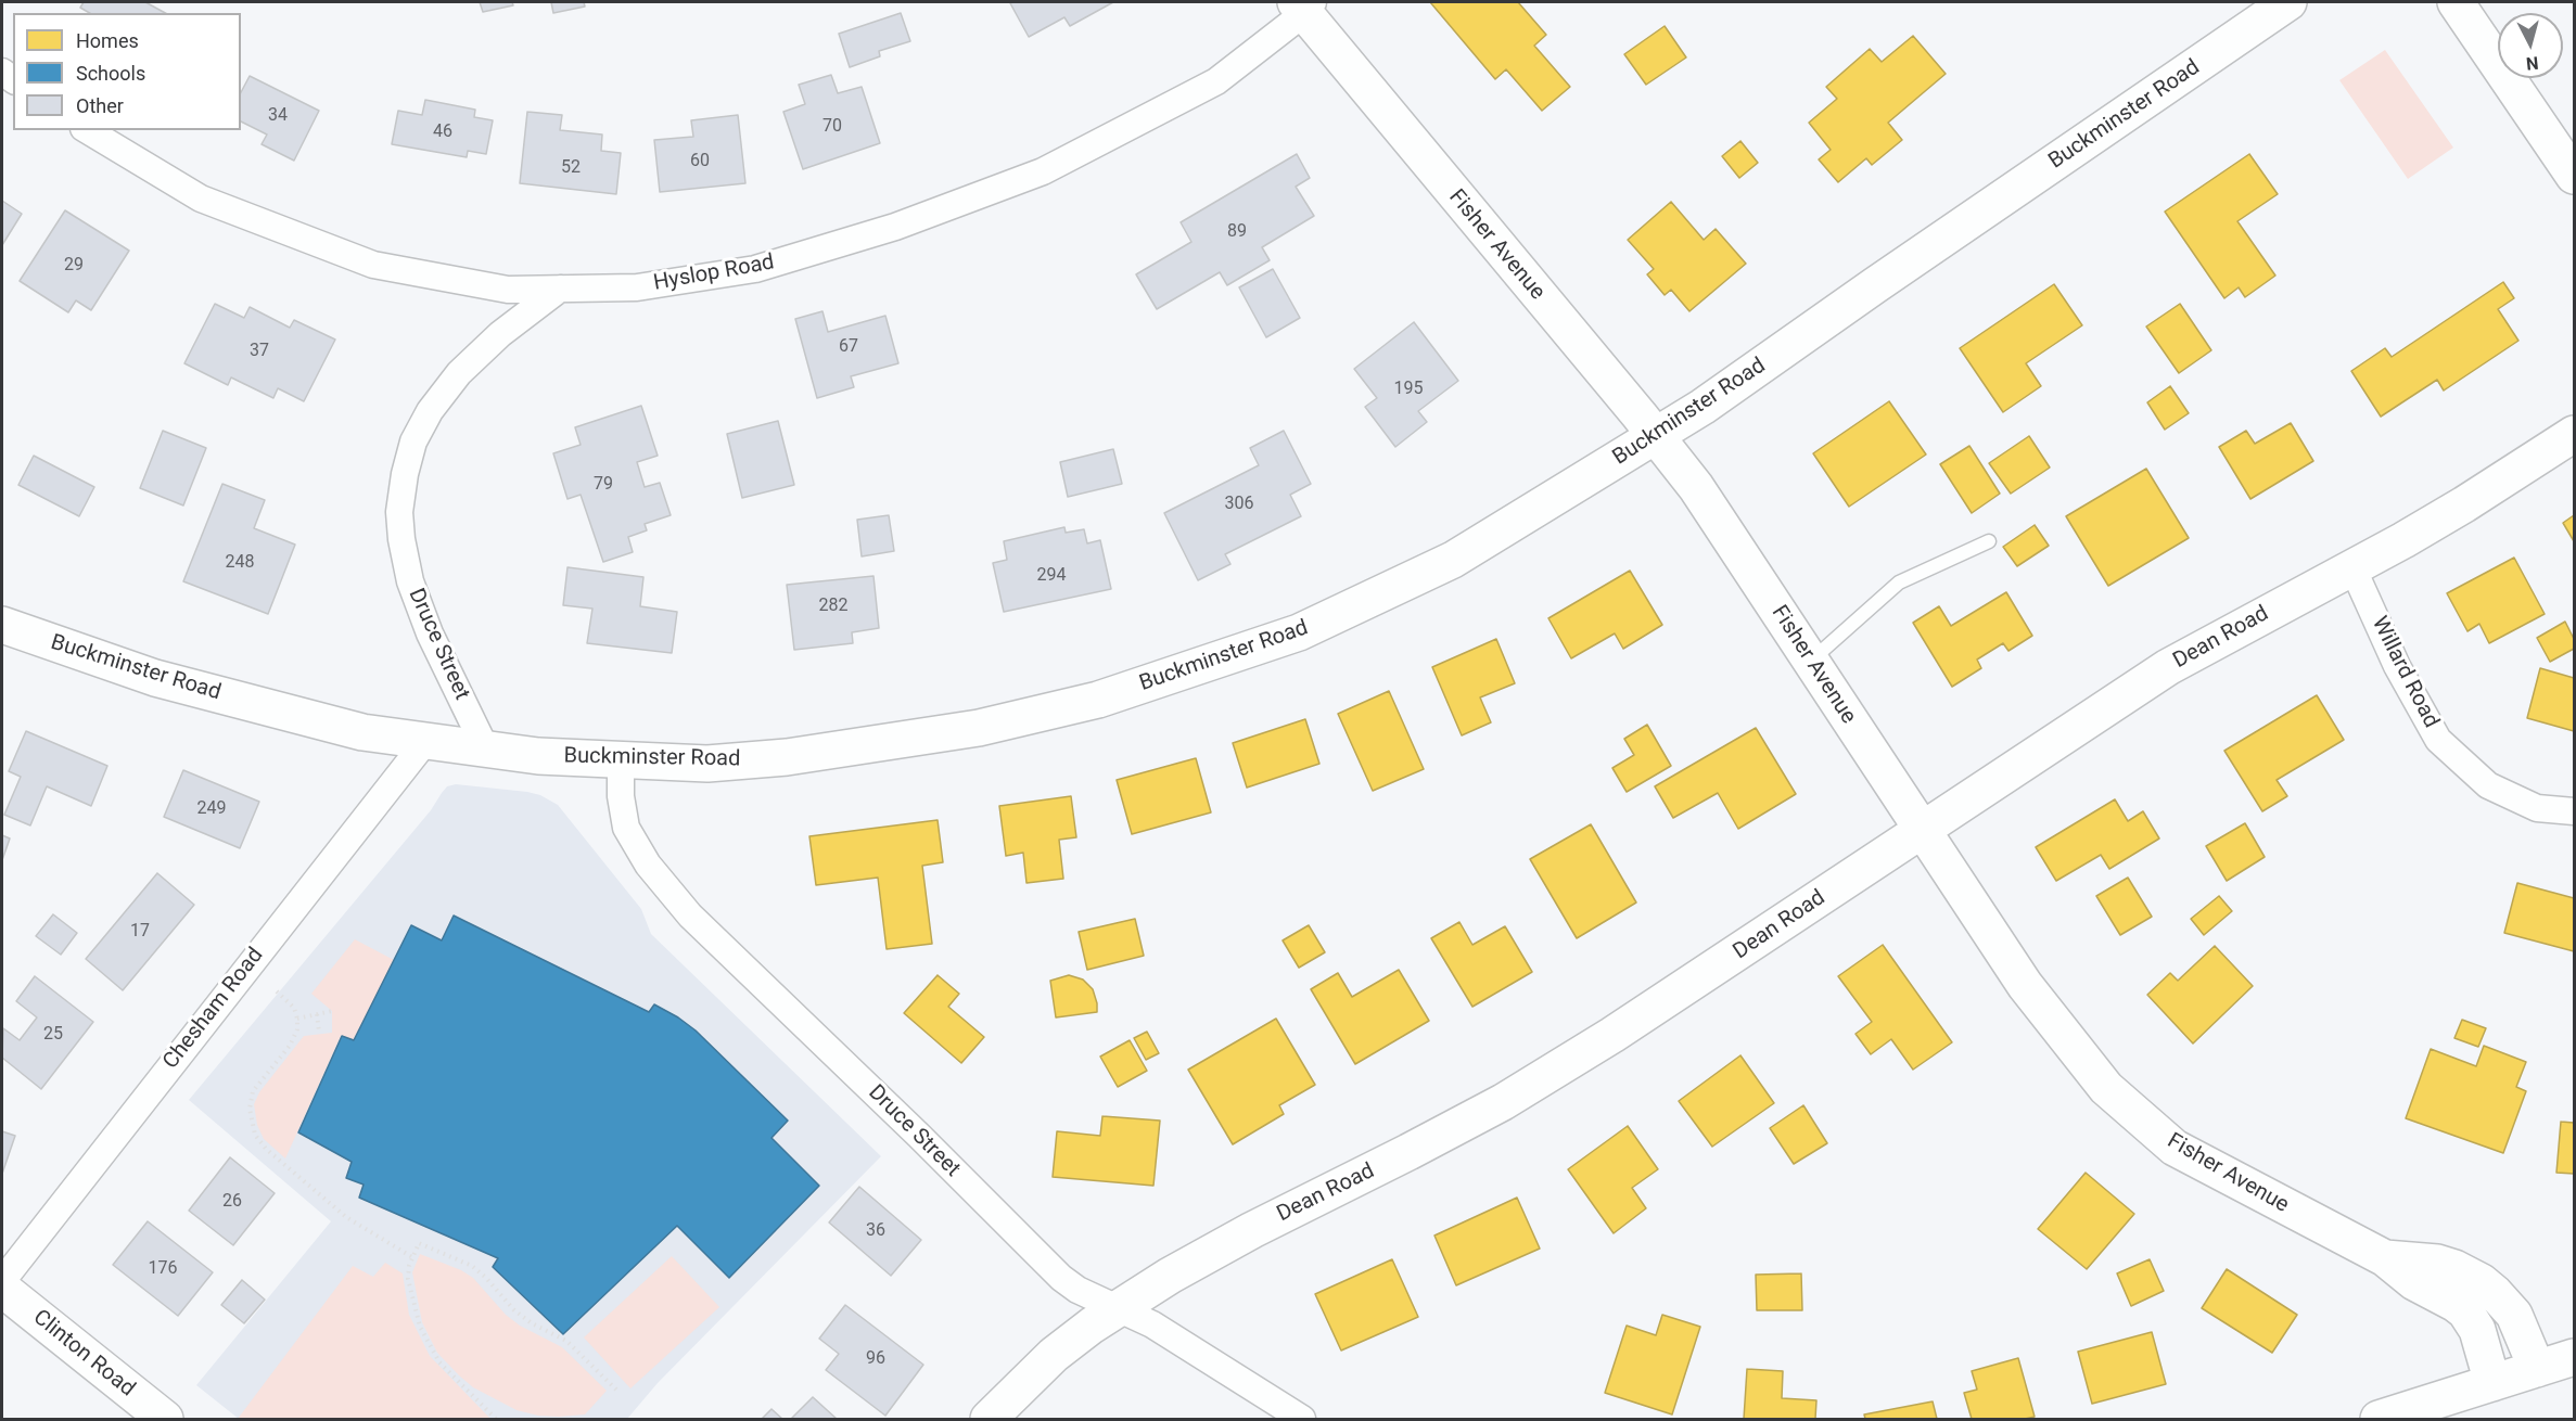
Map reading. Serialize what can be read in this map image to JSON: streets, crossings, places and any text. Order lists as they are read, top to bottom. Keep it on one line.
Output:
{"streets":{"street":["Buckminster Road","Fisher Avenue","Hyslop Road","Dean Road","Druce Street","Willard Road","Chesham Road","Clinton Road"]},"crossings":[["Buckminster Road","Fisher Avenue"],["Buckminster Road","Druce Street"],["Buckminster Road","Chesham Road"],["Fisher Avenue","Hyslop Road"],["Fisher Avenue","Dean Road"],["Hyslop Road","Druce Street"],["Dean Road","Druce Street"],["Dean Road","Willard Road"]],"house_numbers":["34","70","46","60","52","89","29","67","37","195","79","306","248","294","282","249","17","25","26","36","176","96"],"legend":["Homes","Schools","Other"],"north":"bottom"}
